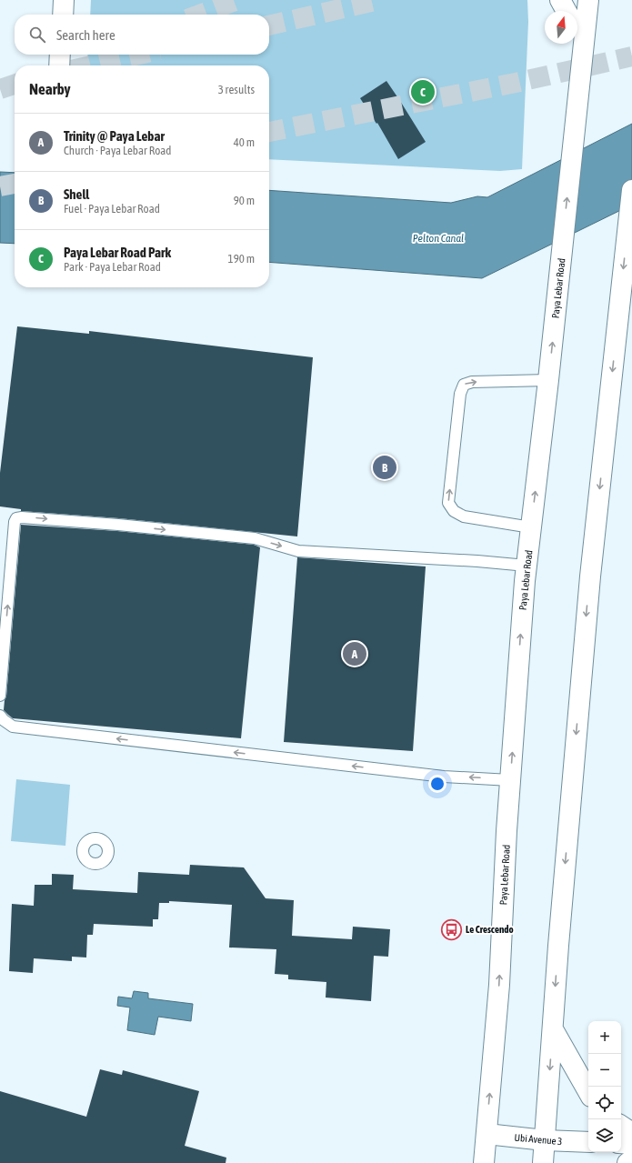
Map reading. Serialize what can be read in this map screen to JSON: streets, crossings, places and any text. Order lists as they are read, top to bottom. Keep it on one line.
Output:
{"streets":{"main road":["Paya Lebar Road","Ubi Avenue 3"]},"crossings":[["Paya Lebar Road","Ubi Avenue 3"]],"water":["Pelton Canal"],"places":{"bus stop":["Le Crescendo"]},"north":"top","page":{"search":"Search here","heading":["Nearby","3 results"],"pins":["C","B","A"],"list":[{"mark":"A","name":"Trinity @ Paya Lebar","note":"Church · Paya Lebar Road","value":"40 m"},{"mark":"B","name":"Shell","note":"Fuel · Paya Lebar Road","value":"90 m"},{"mark":"C","name":"Paya Lebar Road Park","note":"Park · Paya Lebar Road","value":"190 m"}],"map_buttons":["+","−"]}}
